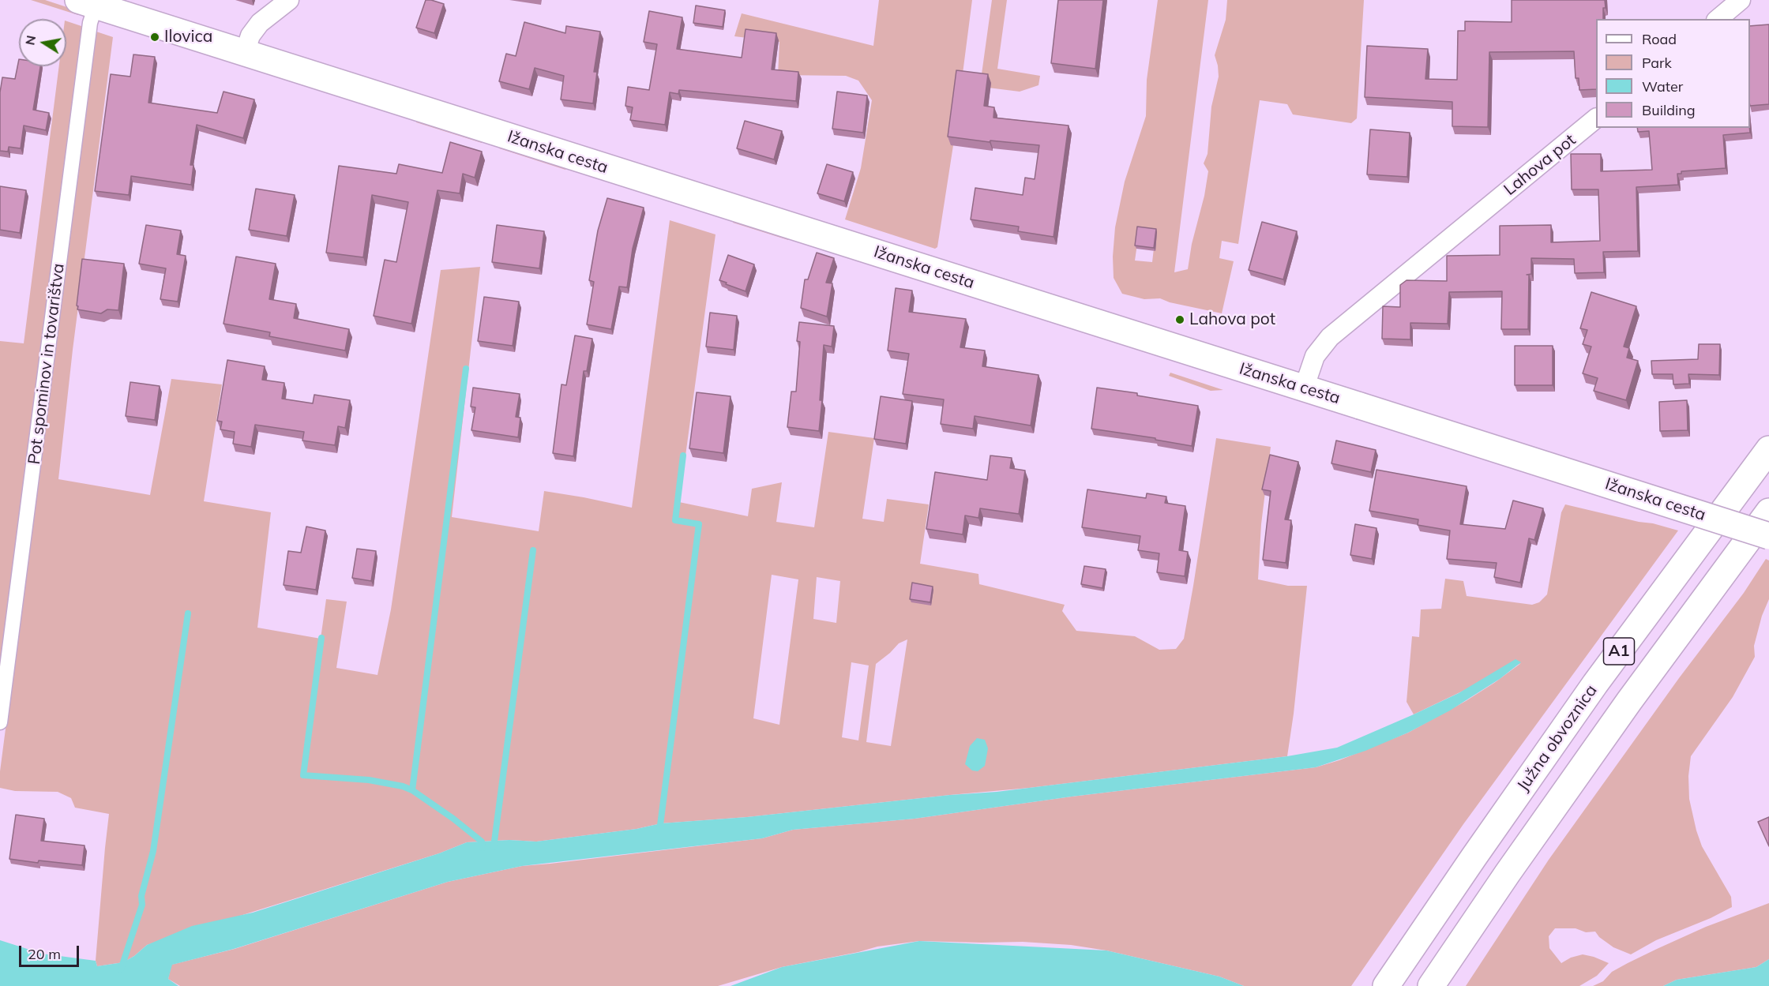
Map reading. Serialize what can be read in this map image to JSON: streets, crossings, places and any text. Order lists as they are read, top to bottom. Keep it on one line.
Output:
{"streets":{"main road":["Ižanska cesta","A1","Južna obvoznica"],"street":["Lahova pot","Pot spominov in tovarištva"]},"crossings":[["Ižanska cesta","Lahova pot"],["Ižanska cesta","Pot spominov in tovarištva"]],"places":["Ilovica","Lahova pot"],"legend":["Road","Park","Water","Building"],"scale_bar":"20 m","north":"left"}
